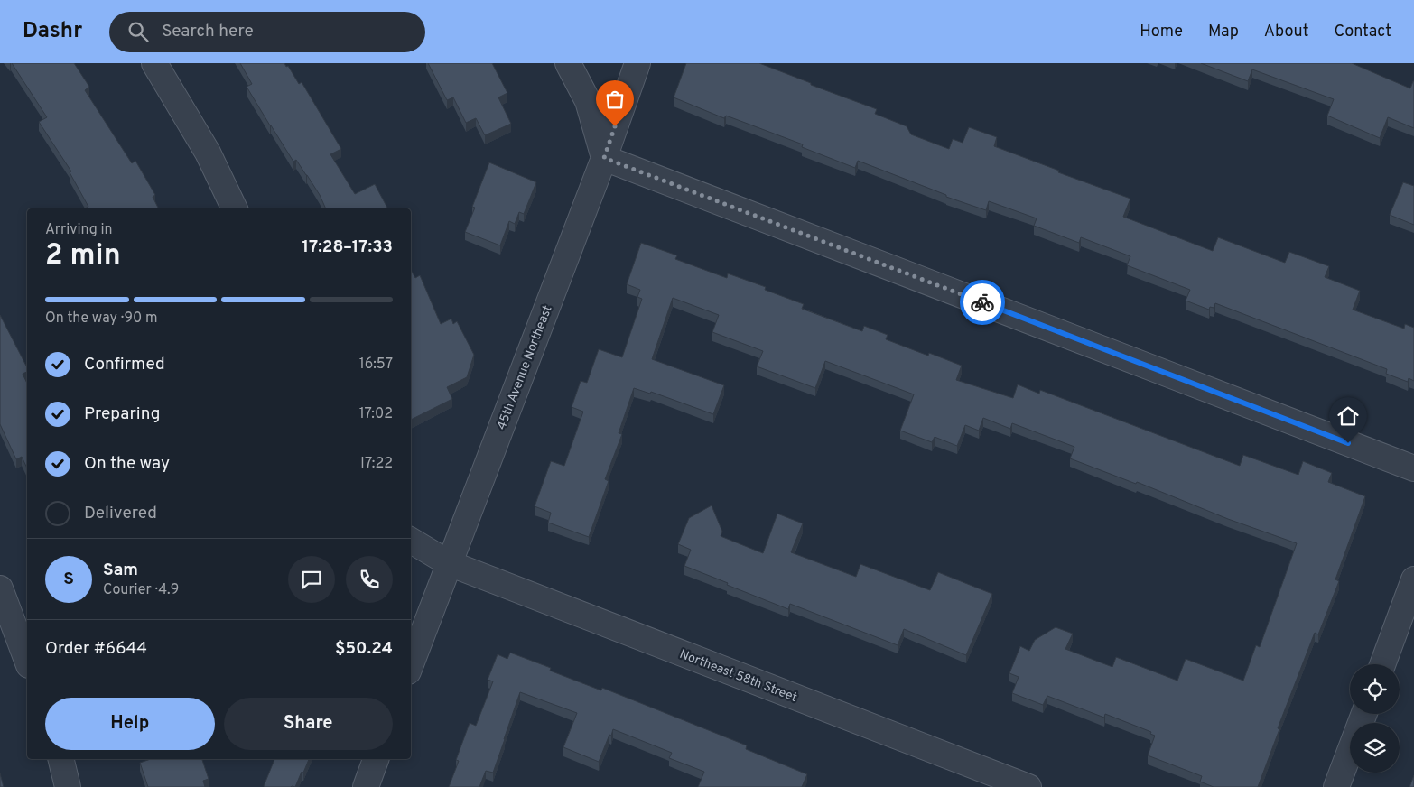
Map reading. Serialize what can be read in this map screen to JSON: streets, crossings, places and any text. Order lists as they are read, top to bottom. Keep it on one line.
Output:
{"streets":{"street":["45th Avenue Northeast","Northeast 58th Street"]},"crossings":[["45th Avenue Northeast","Northeast 58th Street"]],"page":{"header":"Dashr","search":"Search here","nav":["Home","Map","About","Contact"],"heading":["2 min","Arriving in","17:28–17:33"],"panel":["Sam","Courier · 4.9","Order #6644","$50.24"],"bar":"On the way · 90 m","list":[["Confirmed","16:57"],["Preparing","17:02"],["On the way","17:22"],"Delivered"],"round":"S","buttons":["Help","Share"]}}
